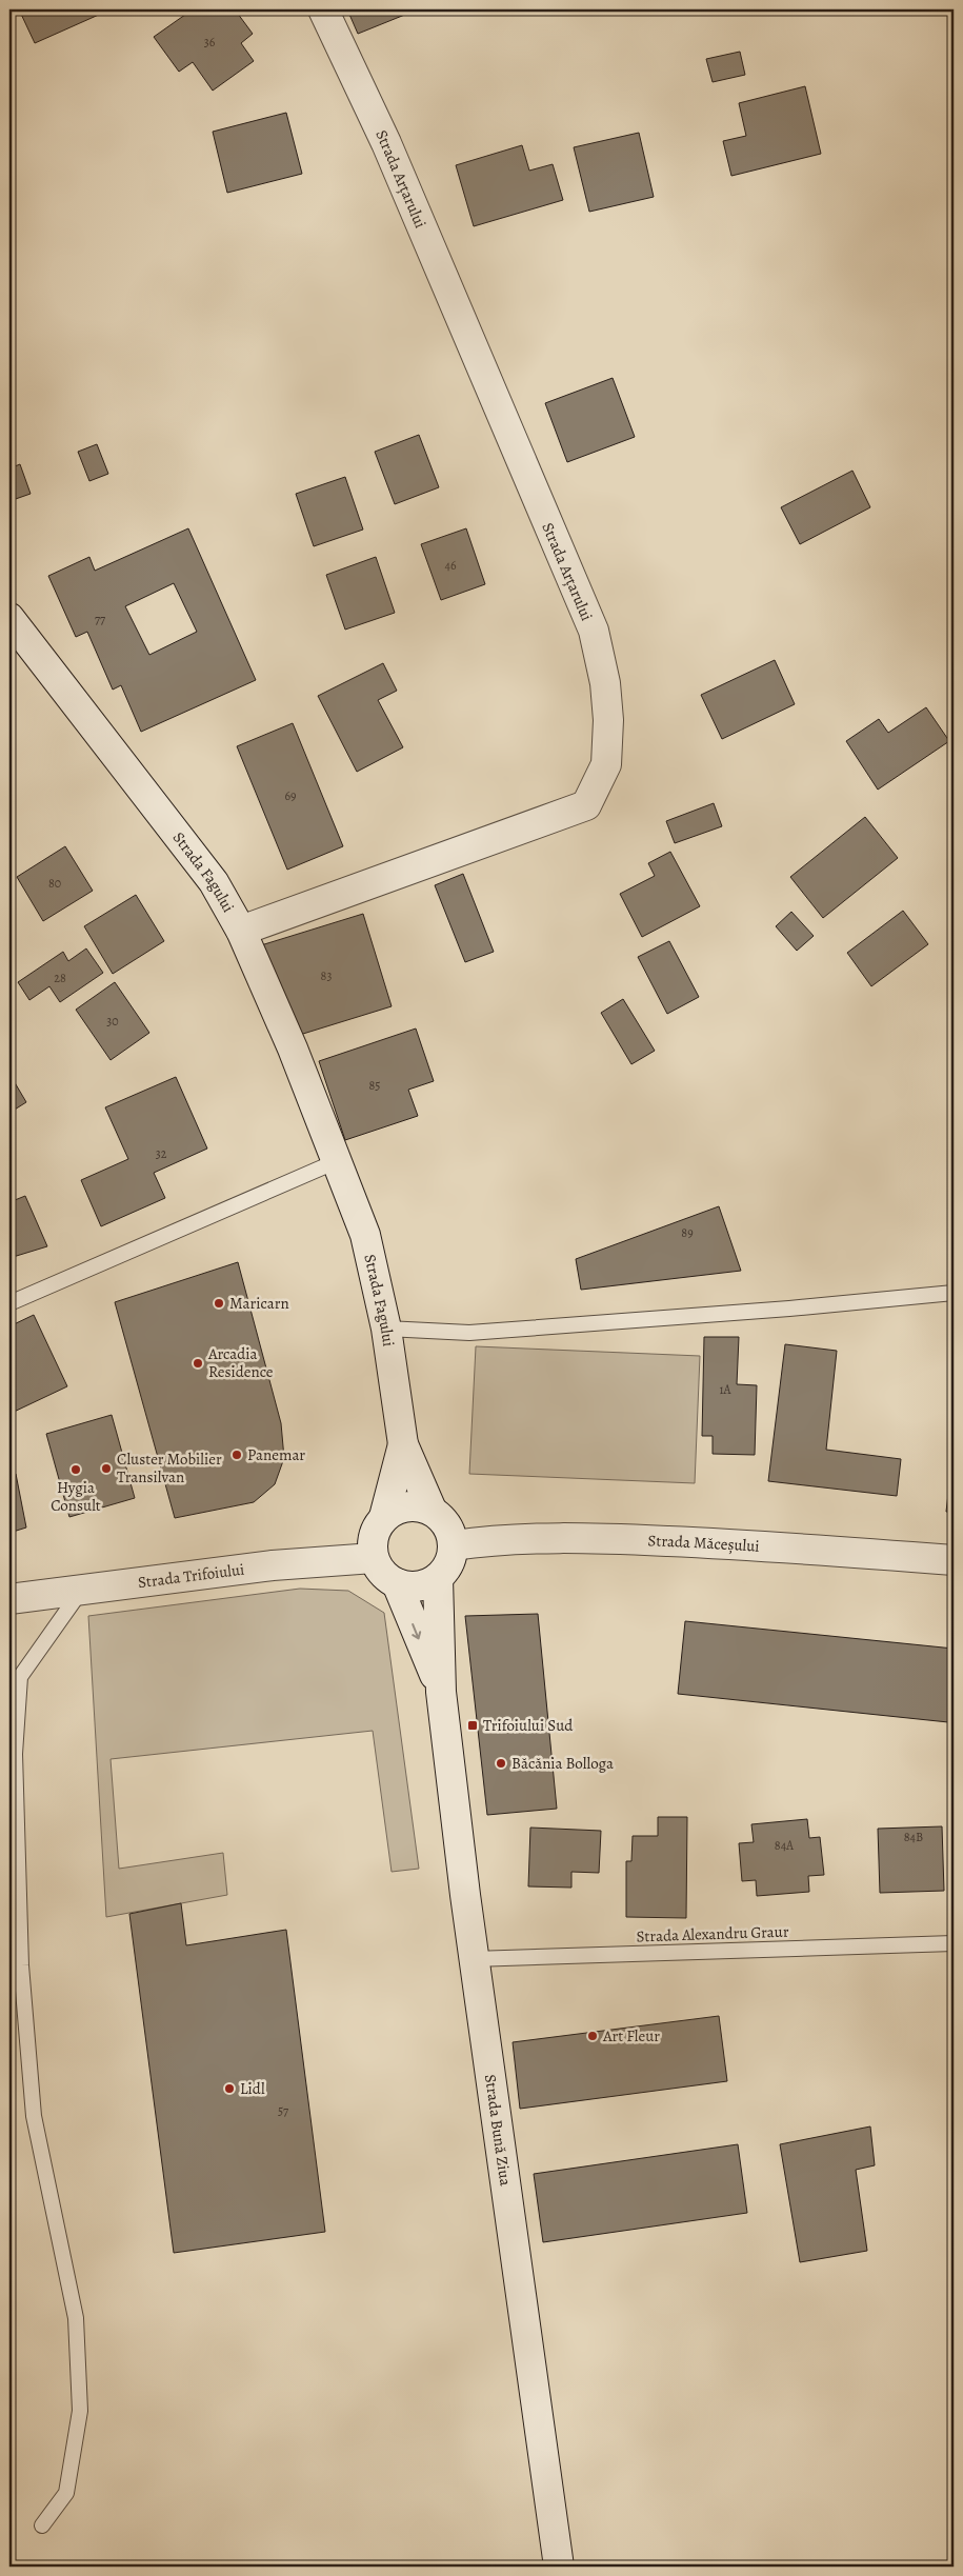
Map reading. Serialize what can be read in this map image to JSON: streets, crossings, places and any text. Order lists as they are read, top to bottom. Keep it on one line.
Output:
{"streets":{"main road":["Strada Arțarului","Strada Fagului","Strada Măceșului","Strada Trifoiului","Strada Bună Ziua"],"lane":["Strada Alexandru Graur"]},"crossings":[["Strada Arțarului","Strada Fagului"],["Strada Fagului","Strada Măceșului"],["Strada Fagului","Strada Trifoiului"],["Strada Fagului","Strada Bună Ziua"],["Strada Măceșului","Strada Trifoiului"],["Strada Măceșului","Strada Bună Ziua"],["Strada Trifoiului","Strada Bună Ziua"],["Strada Alexandru Graur","Strada Bună Ziua"]],"places":{"other":["Maricarn","Arcadia Residence","Panemar","Cluster Mobilier Transilvan","Hygia Consult","Băcănia Bolloga","Art Fleur","Lidl"],"transit":["Trifoiului Sud"]},"house_numbers":["36","46","77","69","80","83","28","30","85","32","89","1A","84B","84A","57"]}
